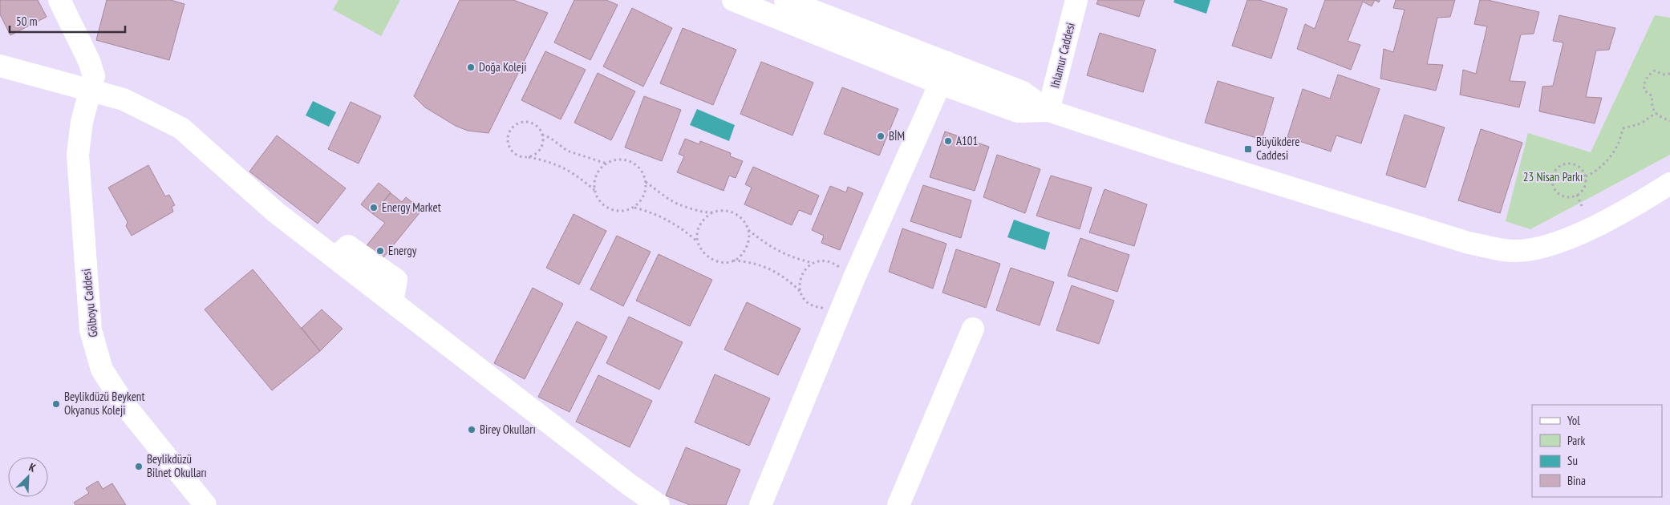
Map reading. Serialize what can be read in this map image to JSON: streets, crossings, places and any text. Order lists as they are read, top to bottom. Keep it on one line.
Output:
{"streets":{"street":["Ihlamur Caddesi","Gölboyu Caddesi"]},"parks":["23 Nisan Parkı"],"places":{"other":["Doğa Koleji","BİM","A101","Energy Market","Energy","Beylikdüzü Beykent Okyanus Koleji","Birey Okulları","Beylikdüzü Bilnet Okulları"],"transit":["Büyükdere Caddesi"]},"legend":["Yol","Park","Su","Bina"],"scale_bar":"50 m","north":"top right"}
